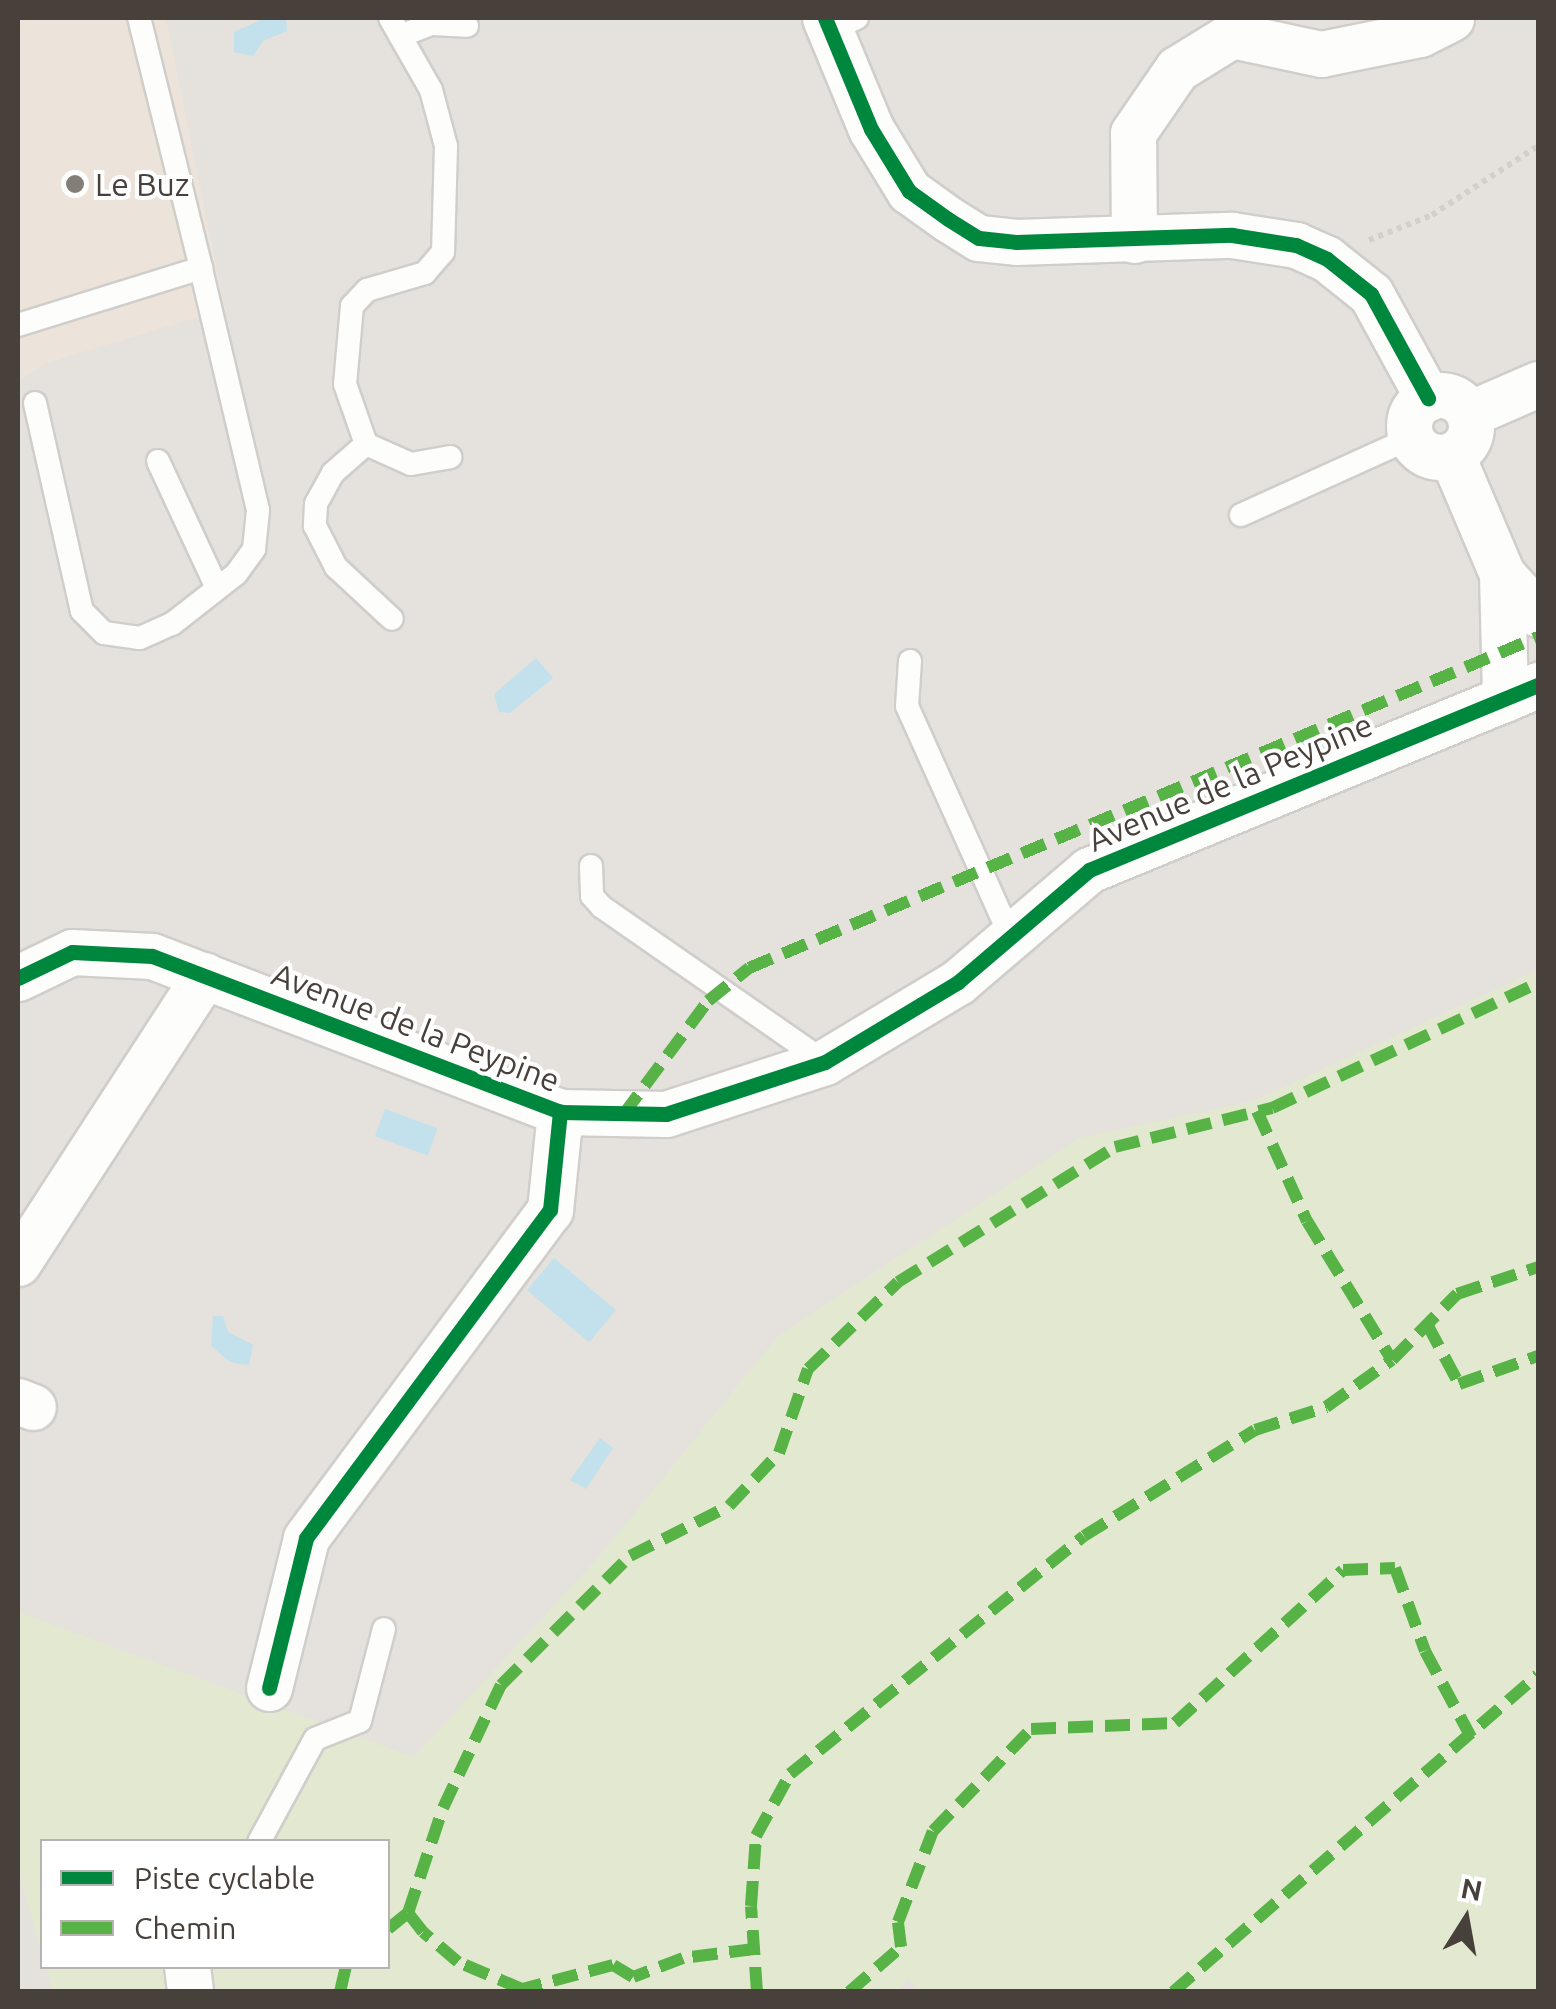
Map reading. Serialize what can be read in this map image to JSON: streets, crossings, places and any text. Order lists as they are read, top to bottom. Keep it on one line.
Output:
{"streets":{"street":["Avenue de la Peypine"]},"places":["Le Buz"],"legend":["Piste cyclable","Chemin"],"north":"top"}
